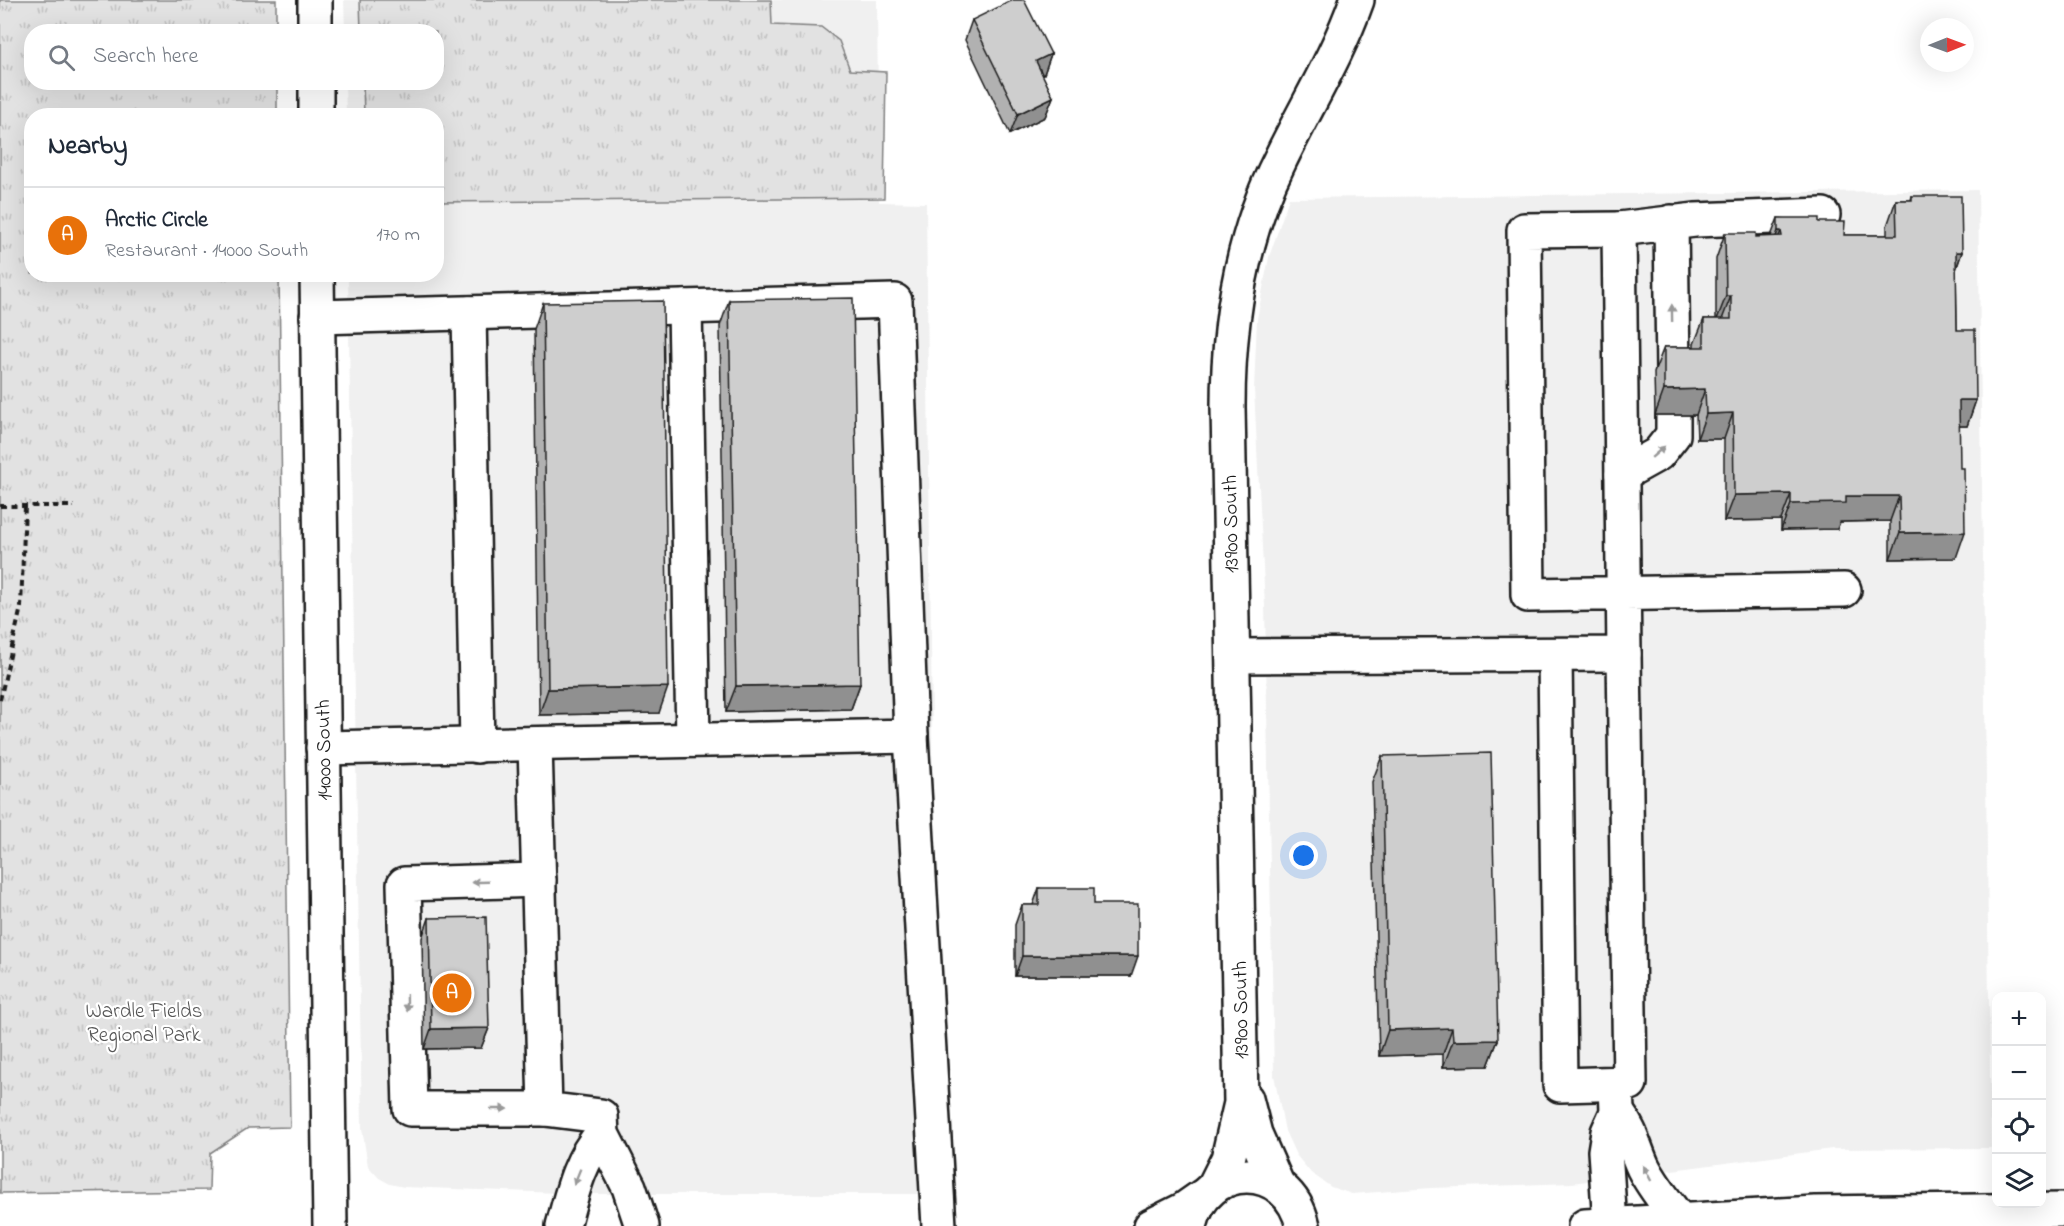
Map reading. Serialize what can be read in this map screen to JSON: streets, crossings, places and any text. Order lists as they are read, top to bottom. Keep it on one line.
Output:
{"streets":{"street":["13900 South","14000 South"]},"parks":["Wardle Fields Regional Park"],"north":"right","page":{"search":"Search here","heading":"Nearby","list":[{"mark":"A","name":"Arctic Circle","note":"Restaurant · 14000 South","value":"170 m"}],"pins":"A","map_buttons":["+","−"]}}
